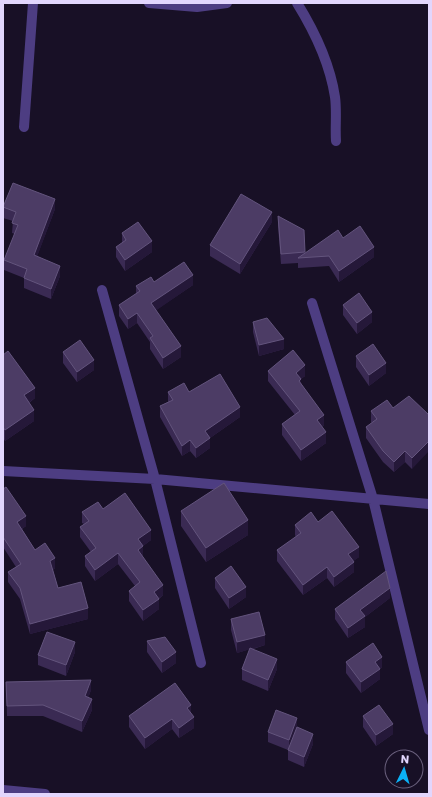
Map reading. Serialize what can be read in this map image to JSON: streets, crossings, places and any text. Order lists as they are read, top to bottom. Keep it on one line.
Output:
{"north":"top"}
